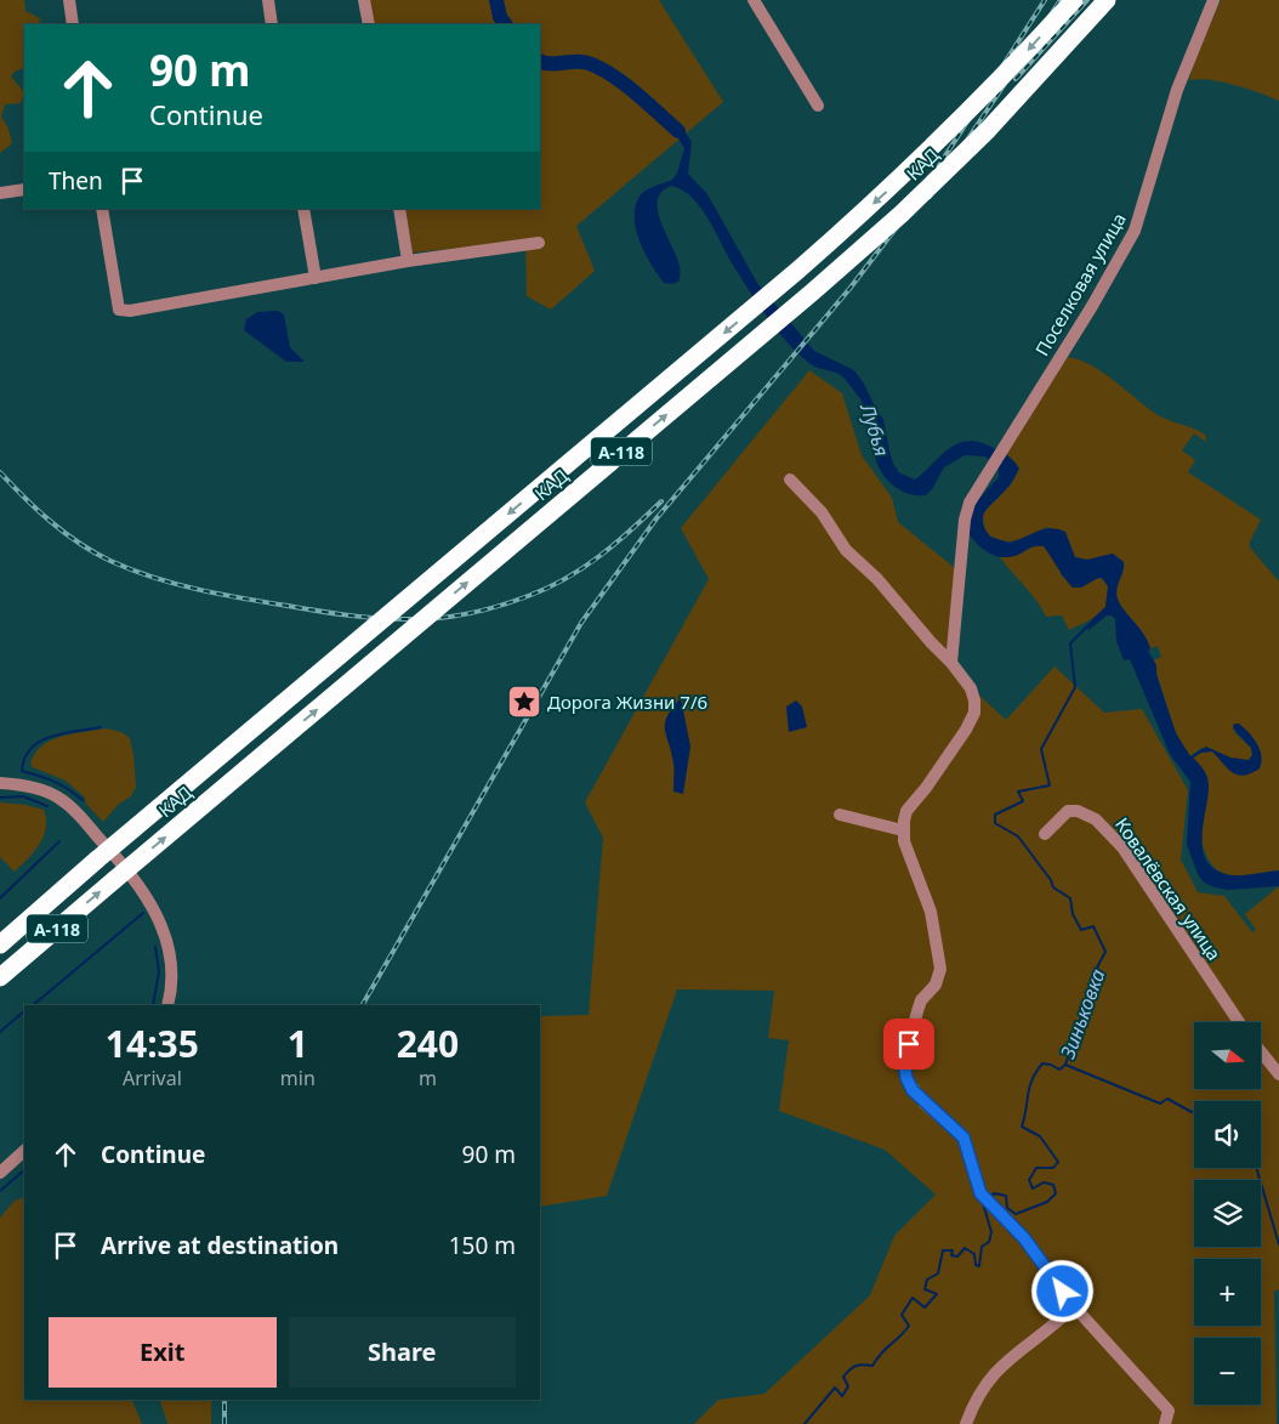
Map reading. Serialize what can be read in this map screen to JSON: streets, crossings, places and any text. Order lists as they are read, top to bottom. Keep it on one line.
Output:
{"streets":{"highway":["КАД","А-118"],"street":["Поселковая улица","Ковалёвская улица"]},"water":["Лубья","Зиньковка"],"places":{"place":["Дорога Жизни 7/6"]},"north":"right","page":{"turn":["90 m","Continue"],"then":"Then","eta":["14:35","Arrival","1","min","240","m"],"map_buttons":["+","−"],"list":[{"name":"Continue","value":"90 m"},{"name":"Arrive at destination","value":"150 m"}],"buttons":["Exit","Share"]}}
